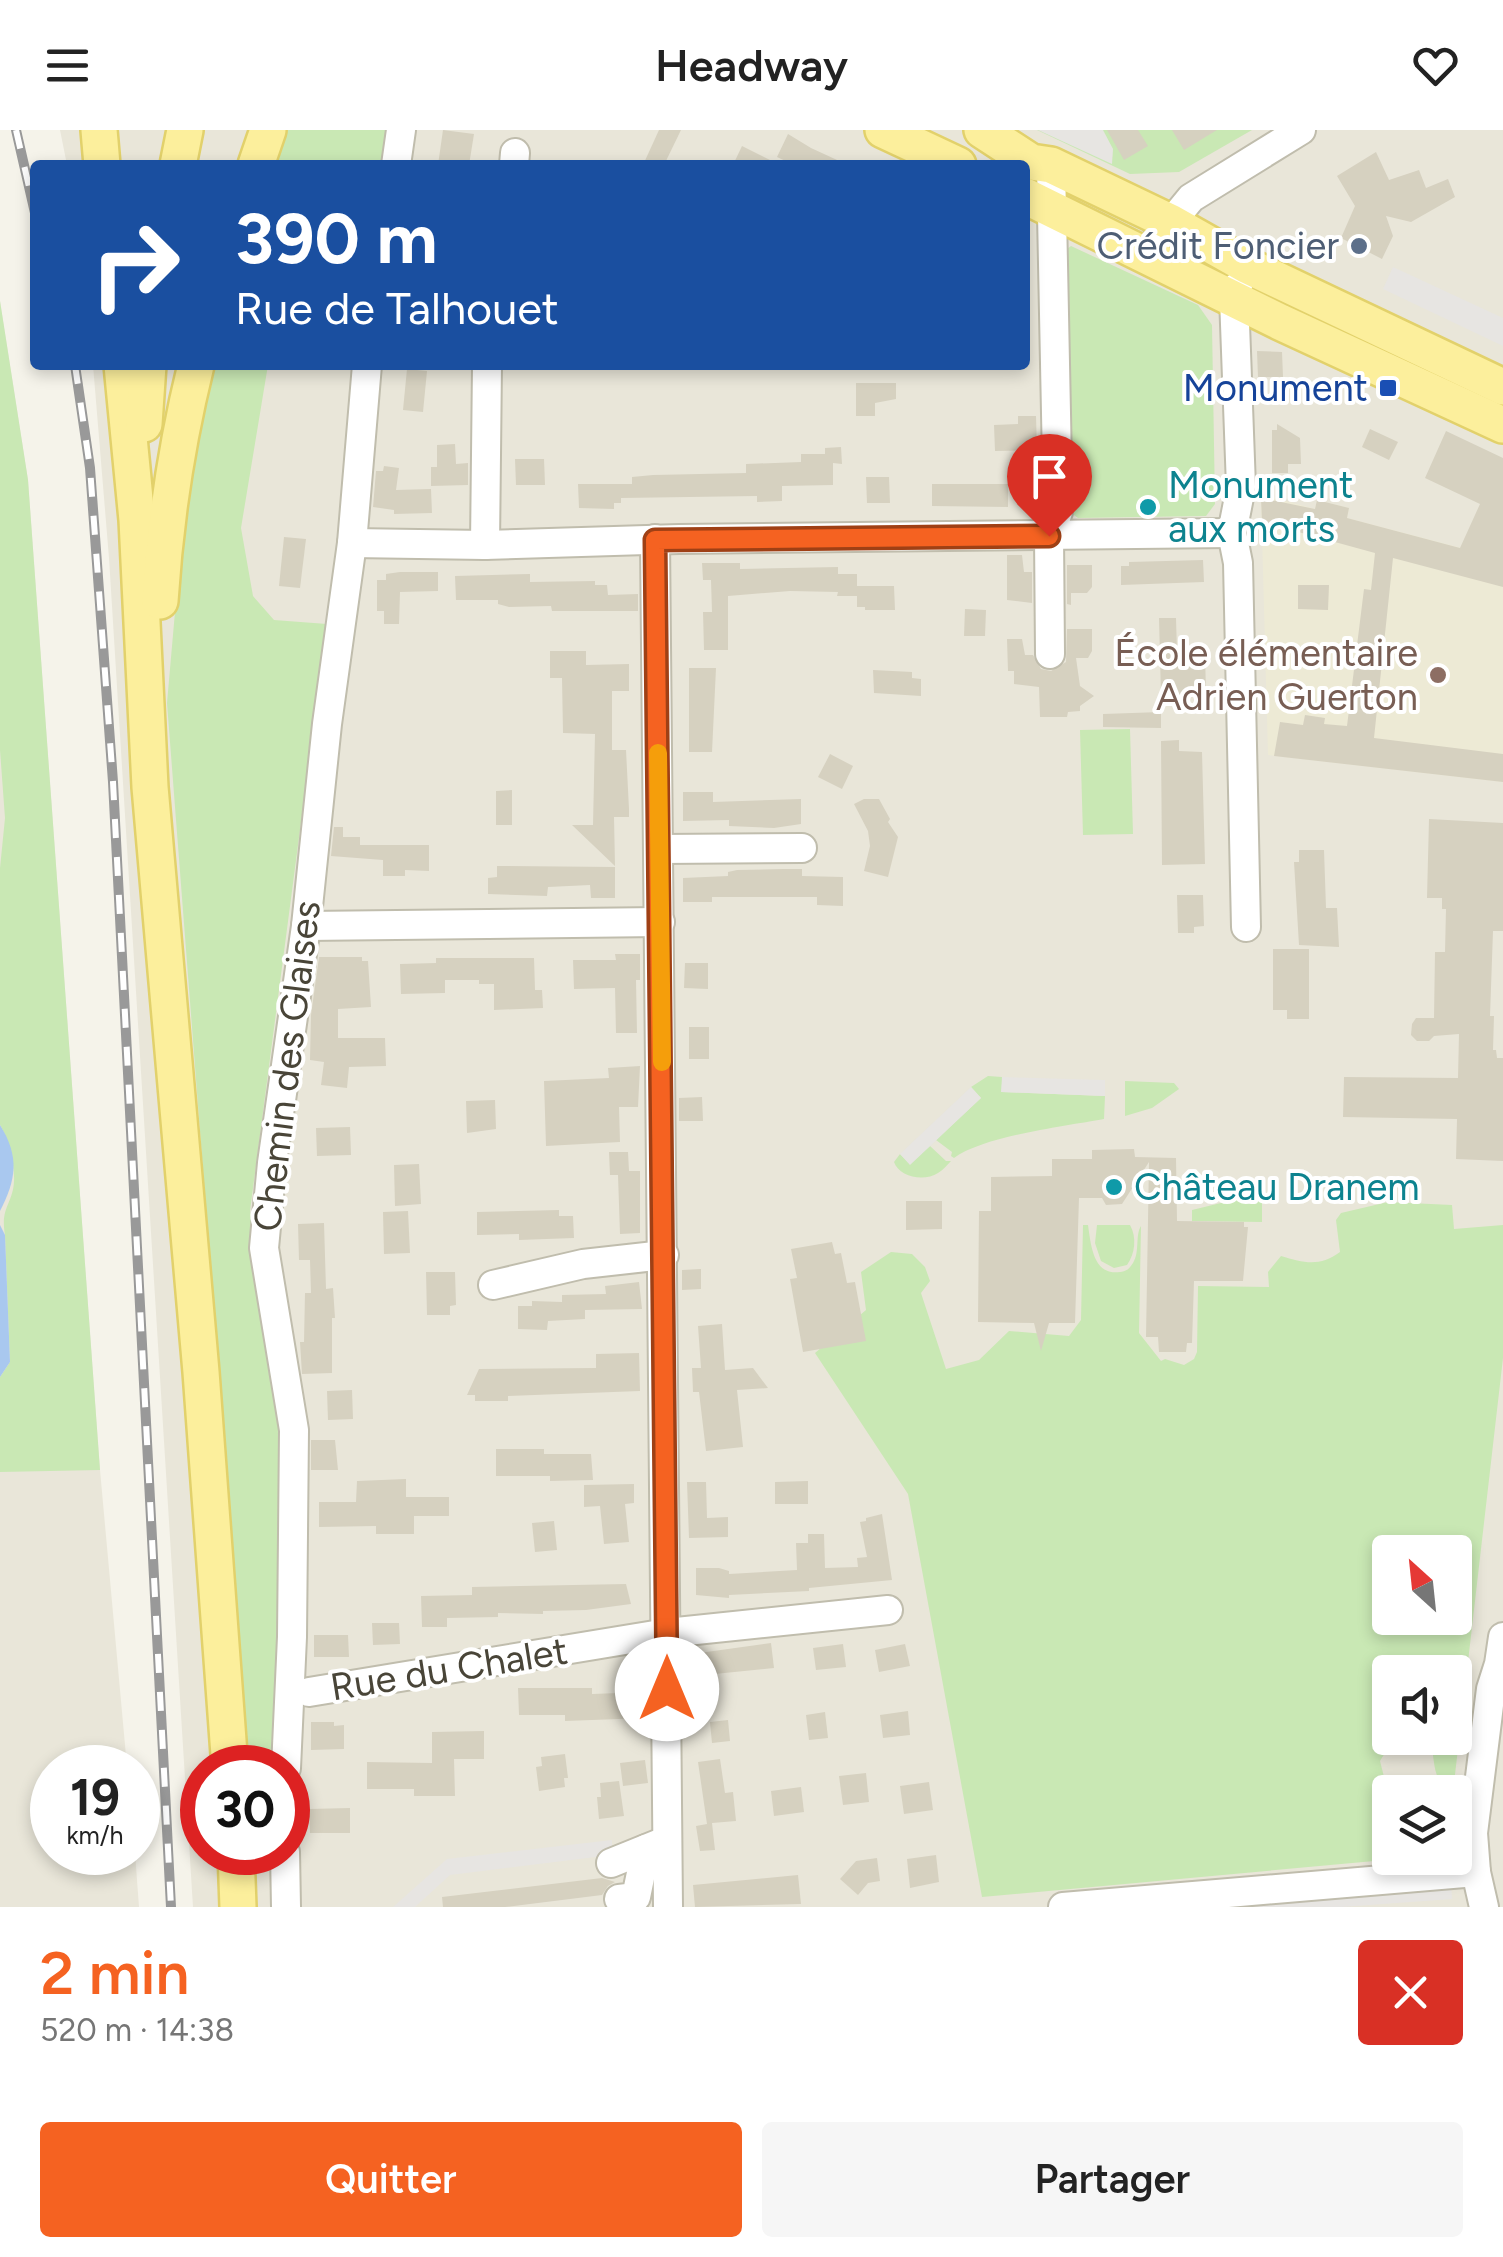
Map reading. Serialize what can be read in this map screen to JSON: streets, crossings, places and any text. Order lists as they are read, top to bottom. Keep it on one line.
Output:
{"streets":{"street":["Chemin des Glaises","Rue du Chalet"]},"places":{"other":["Crédit Foncier","Monument aux morts","École élémentaire Adrien Guerton","Château Dranem"],"transit":["Monument"]},"north":"top left","page":{"header":"Headway","turn":["390 m","Rue de Talhouet"],"speed":"19 km/h","limit":"30","heading":["2 min","520 m · 14:38"],"buttons":["Quitter","Partager"]}}
